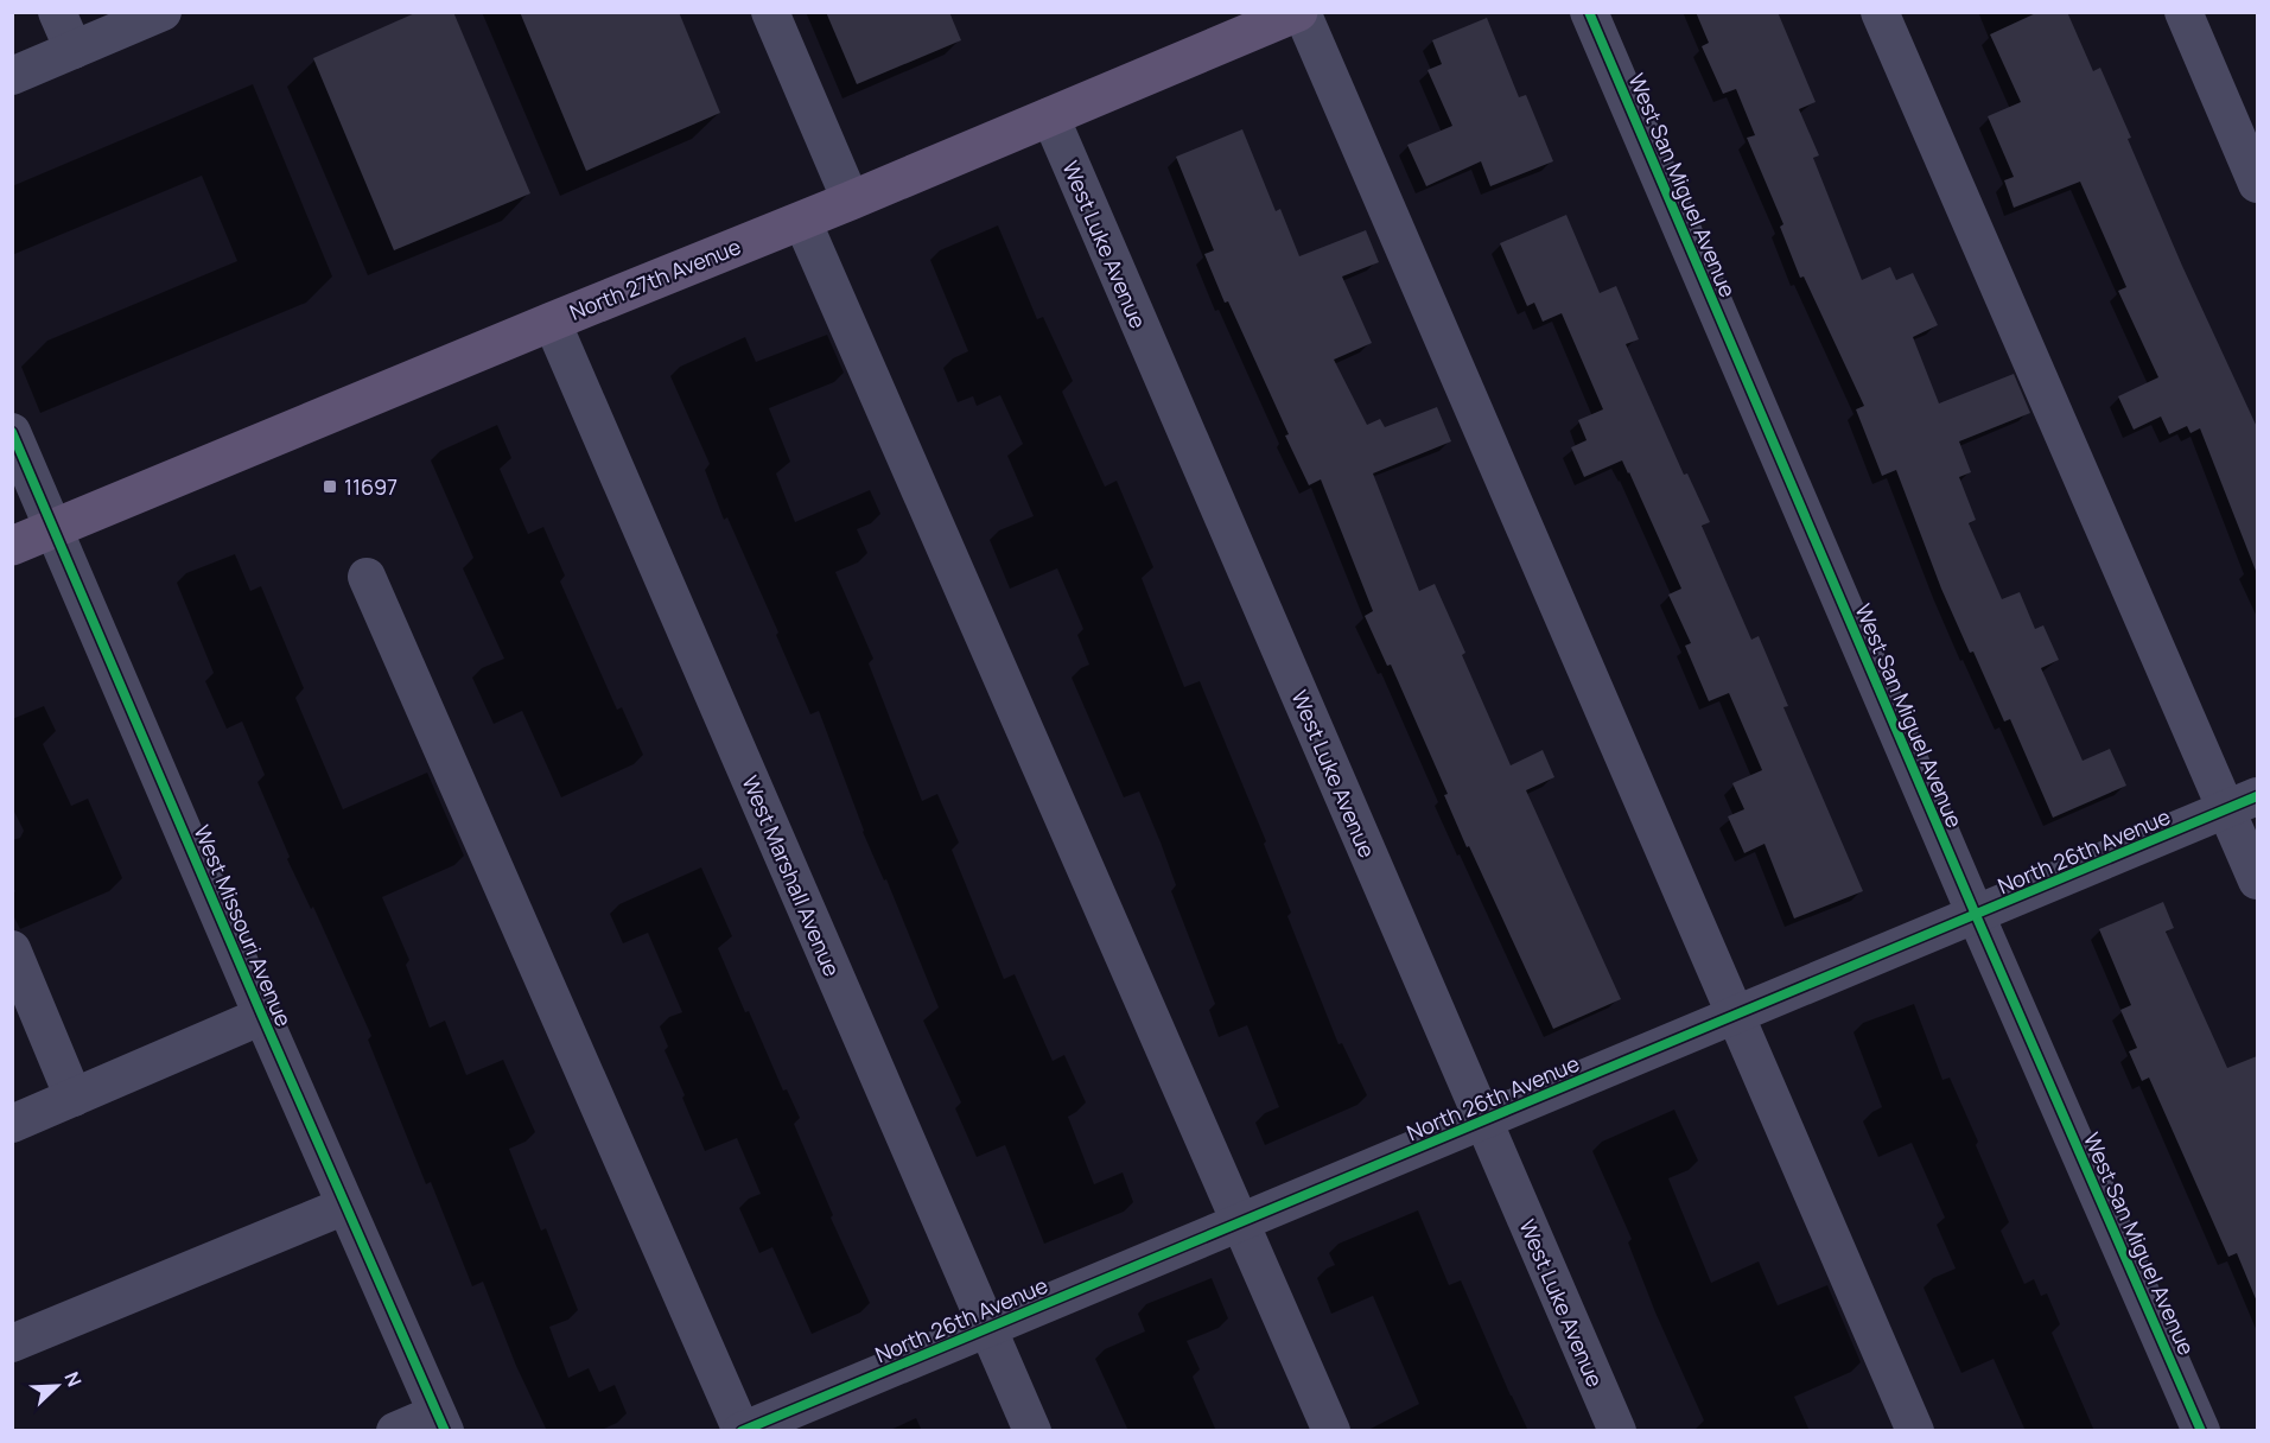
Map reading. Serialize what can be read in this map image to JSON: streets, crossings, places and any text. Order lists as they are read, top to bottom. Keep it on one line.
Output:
{"streets":{"main road":["North 27th Avenue"],"street":["West San Miguel Avenue","West Luke Avenue","North 26th Avenue","West Marshall Avenue","West Missouri Avenue"]},"crossings":[["West San Miguel Avenue","North 26th Avenue"],["West Luke Avenue","North 27th Avenue"],["West Luke Avenue","North 26th Avenue"],["North 27th Avenue","West Marshall Avenue"],["North 27th Avenue","West Missouri Avenue"],["North 26th Avenue","West Marshall Avenue"]],"places":{"transit":["11697"]},"north":"top right"}
